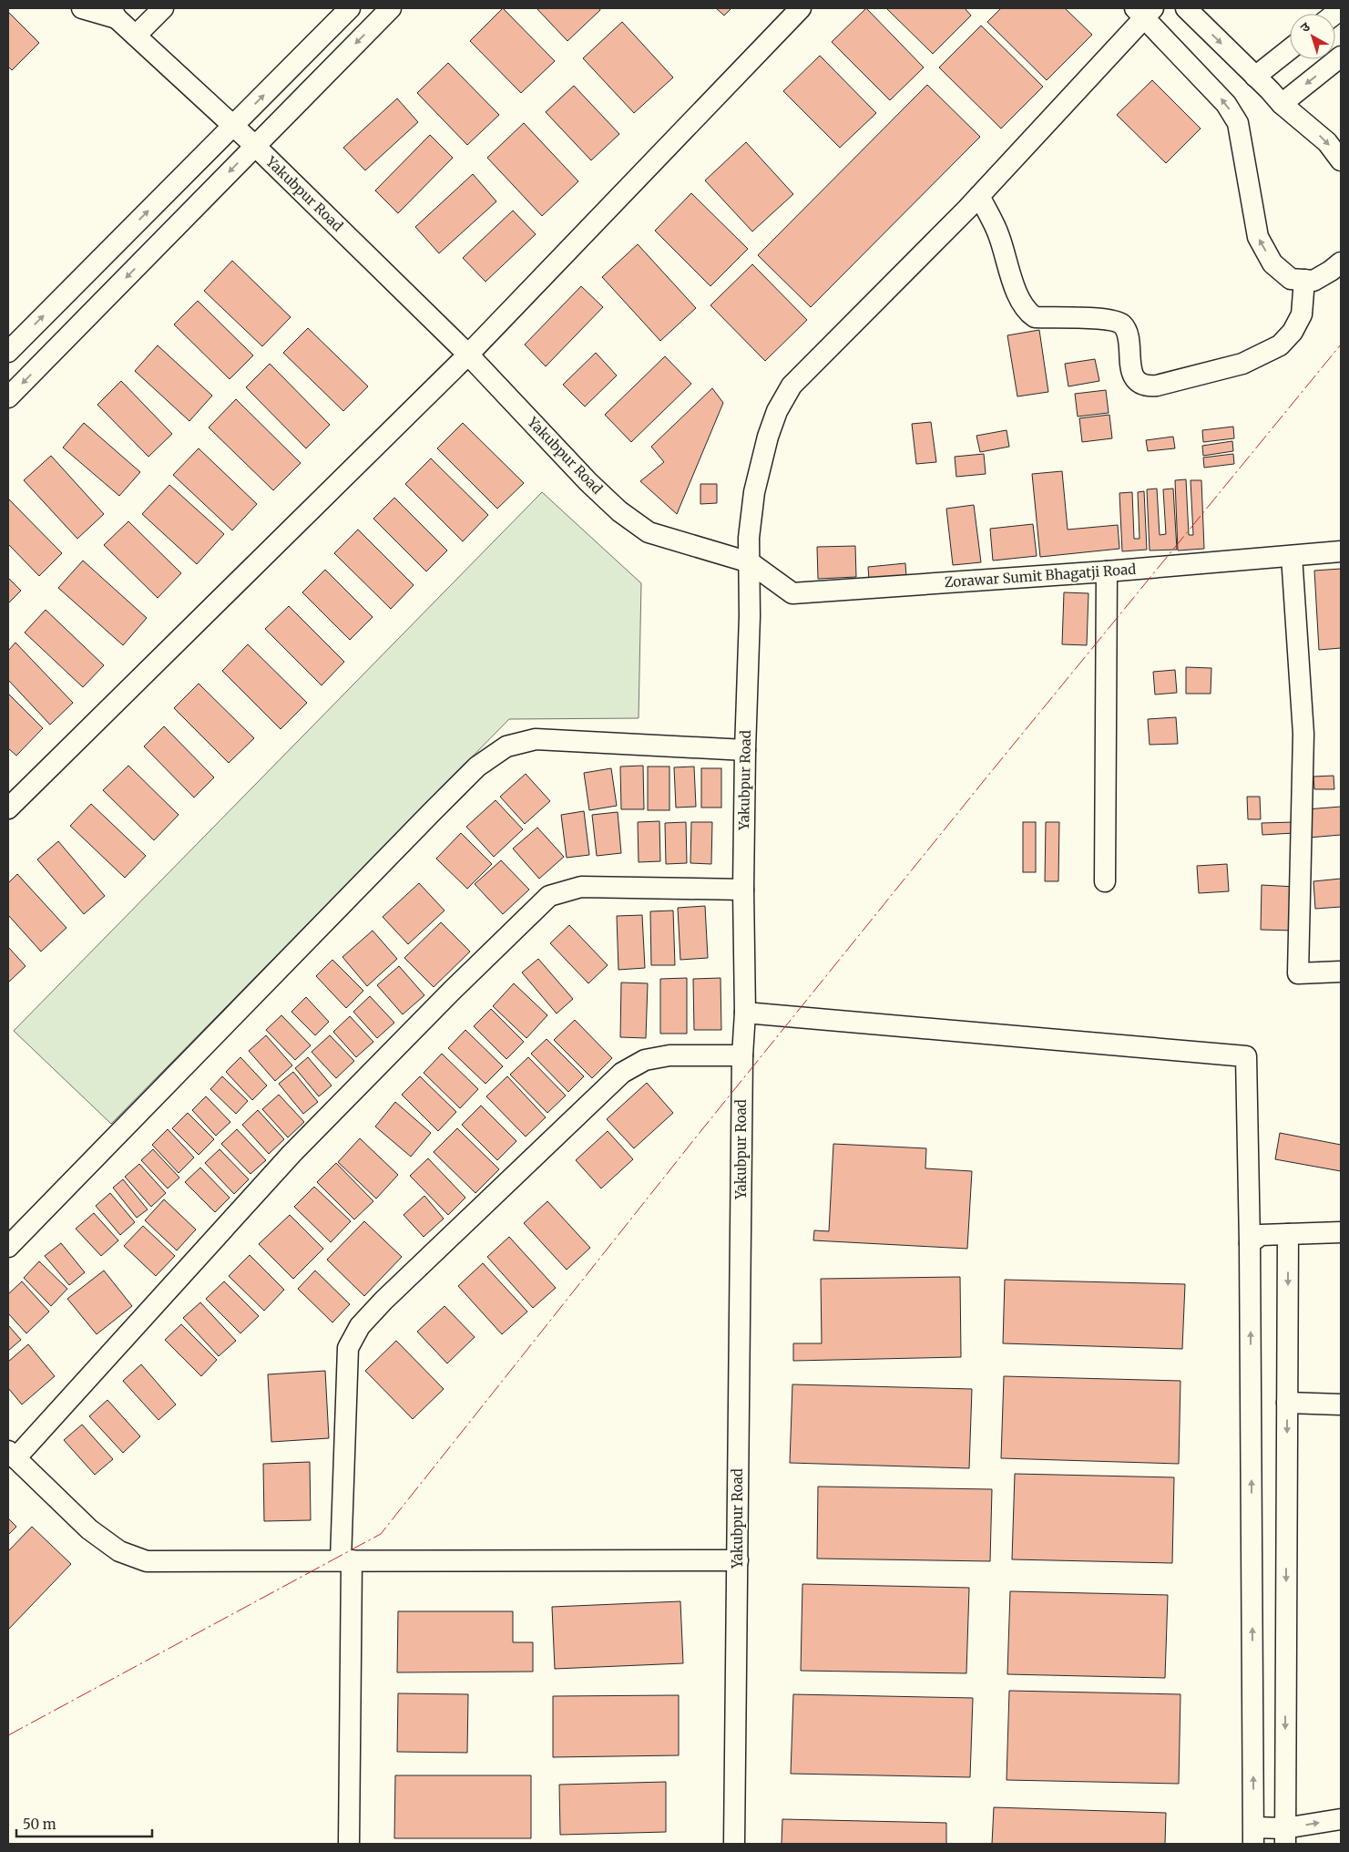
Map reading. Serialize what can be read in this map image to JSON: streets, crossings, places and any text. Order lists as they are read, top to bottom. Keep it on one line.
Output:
{"streets":{"street":["Yakubpur Road","Zorawar Sumit Bhagatji Road"]},"crossings":[["Yakubpur Road","Zorawar Sumit Bhagatji Road"]],"scale_bar":"50 m","north":"top left"}
